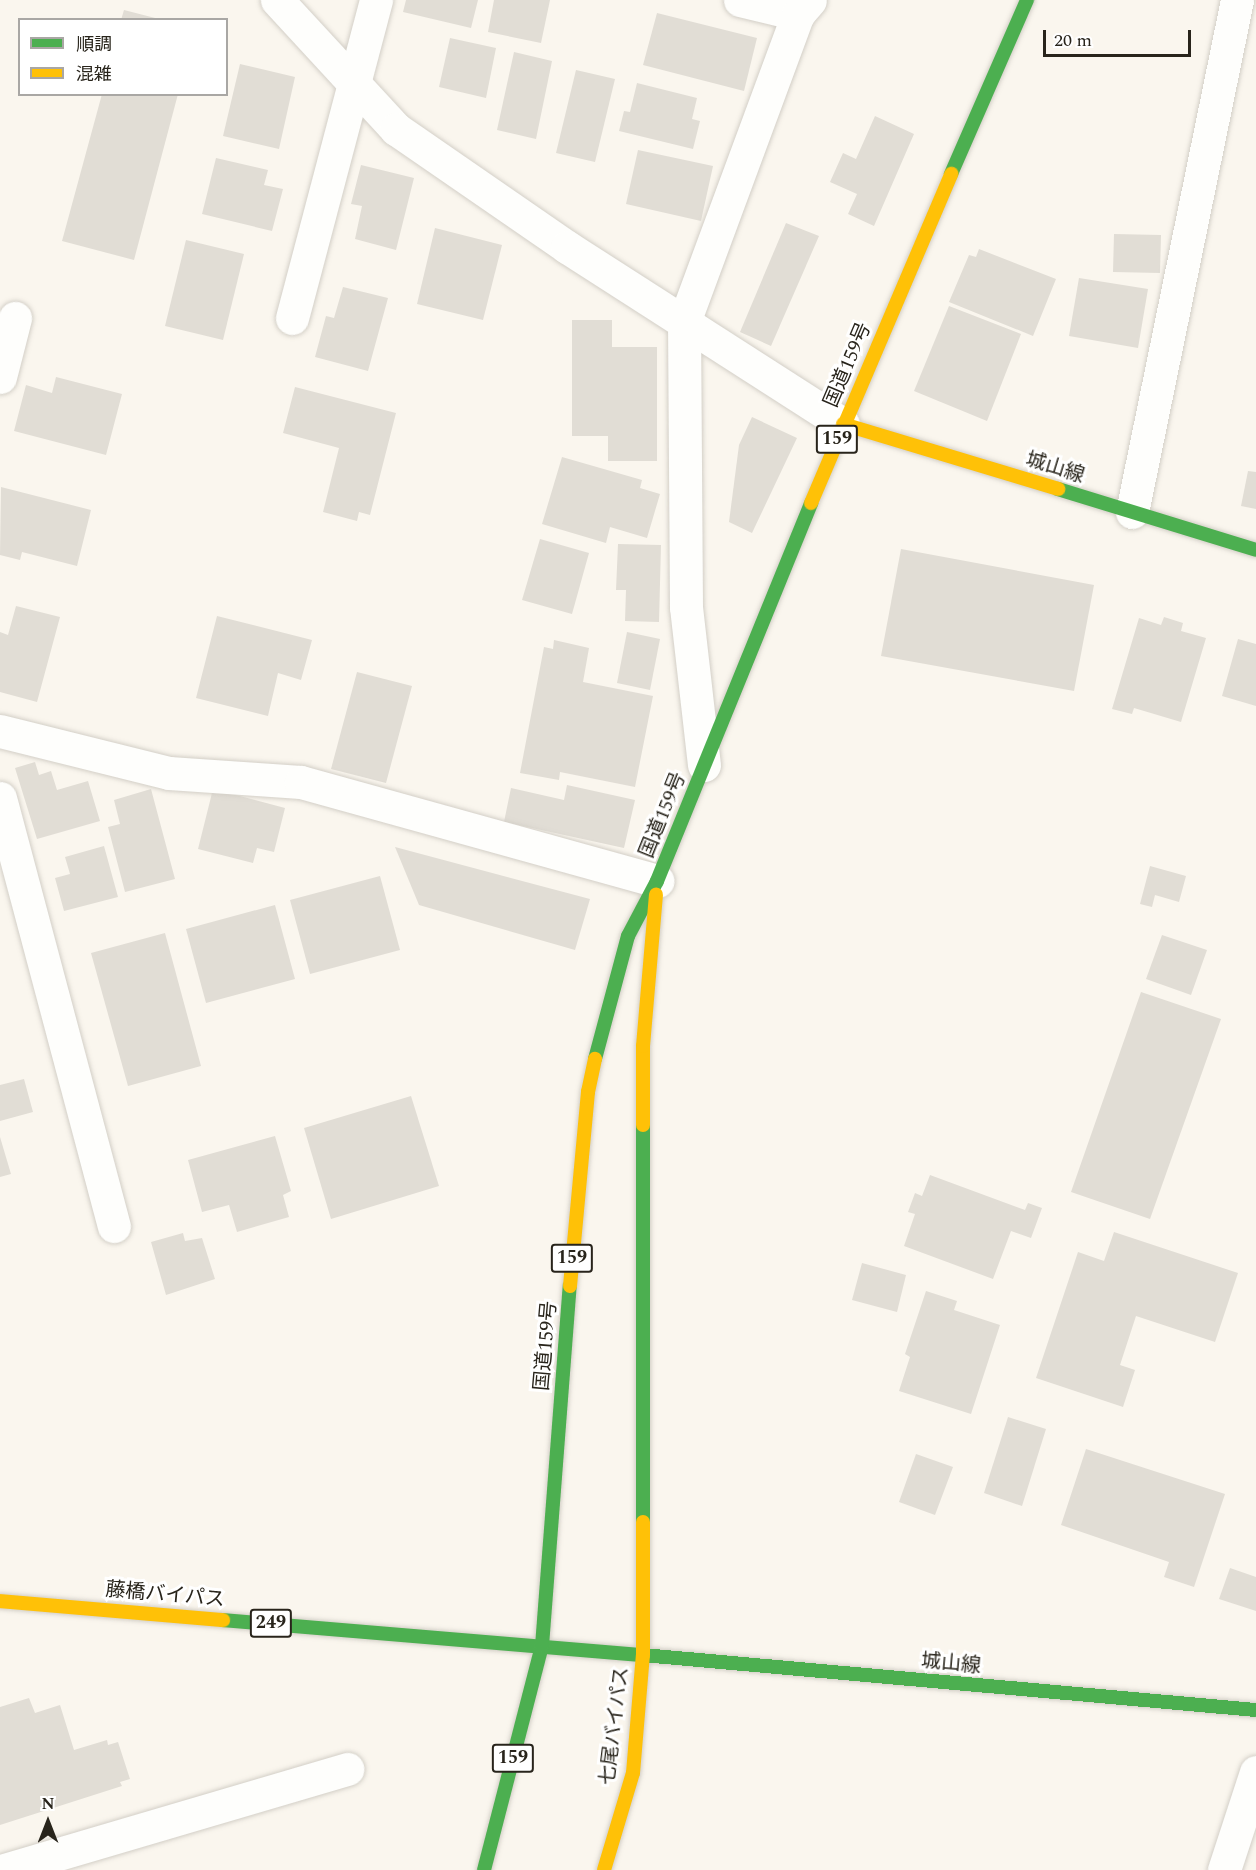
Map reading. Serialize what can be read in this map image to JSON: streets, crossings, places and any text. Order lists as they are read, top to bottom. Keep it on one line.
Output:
{"streets":{"main road":["国道159号","159","城山線","藤橋バイパス","249","七尾バイパス"]},"crossings":[["国道159号","159"],["国道159号","城山線"],["国道159号","藤橋バイパス"],["国道159号","249"],["国道159号","七尾バイパス"],["159","藤橋バイパス"],["159","249"],["城山線","249"],["城山線","七尾バイパス"],["藤橋バイパス","249"],["249","七尾バイパス"]],"legend":["順調","混雑"],"scale_bar":"20 m","north":"top"}
